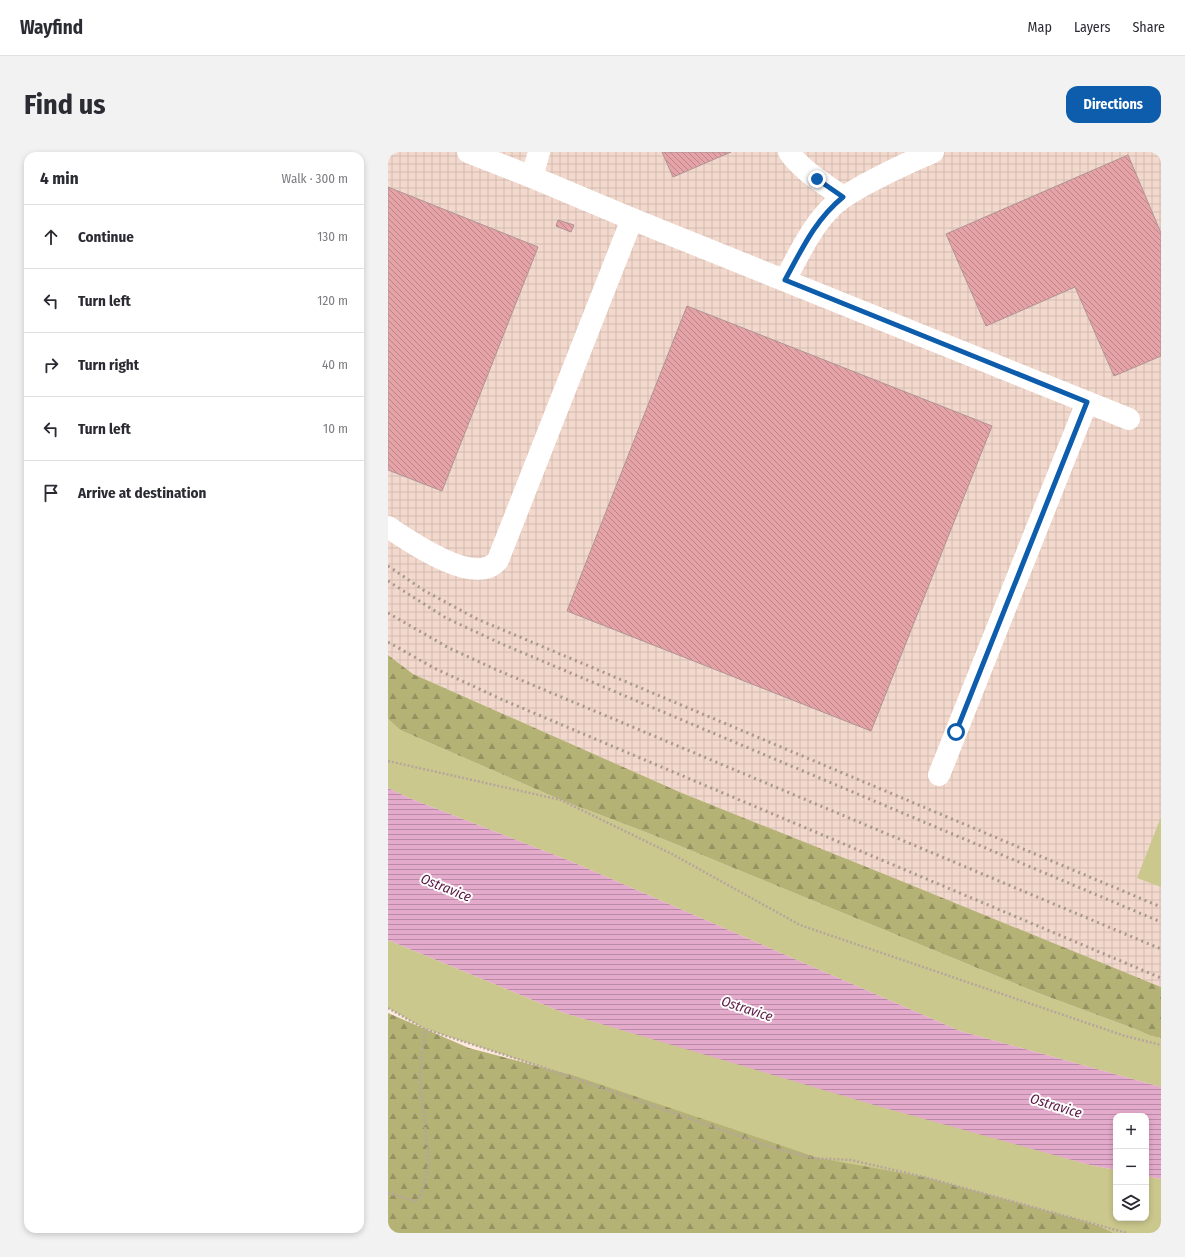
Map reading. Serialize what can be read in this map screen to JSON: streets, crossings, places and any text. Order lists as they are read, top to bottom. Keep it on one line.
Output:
{"water":["Ostravice"],"page":{"header":"Wayfind","nav":["Map","Layers","Share"],"buttons":"Directions","title":"Find us","heading":["4 min","Walk · 300 m"],"list":[["Continue","130 m"],["Turn left","120 m"],["Turn right","40 m"],["Turn left","10 m"],"Arrive at destination"],"map_buttons":["+","−"]}}
